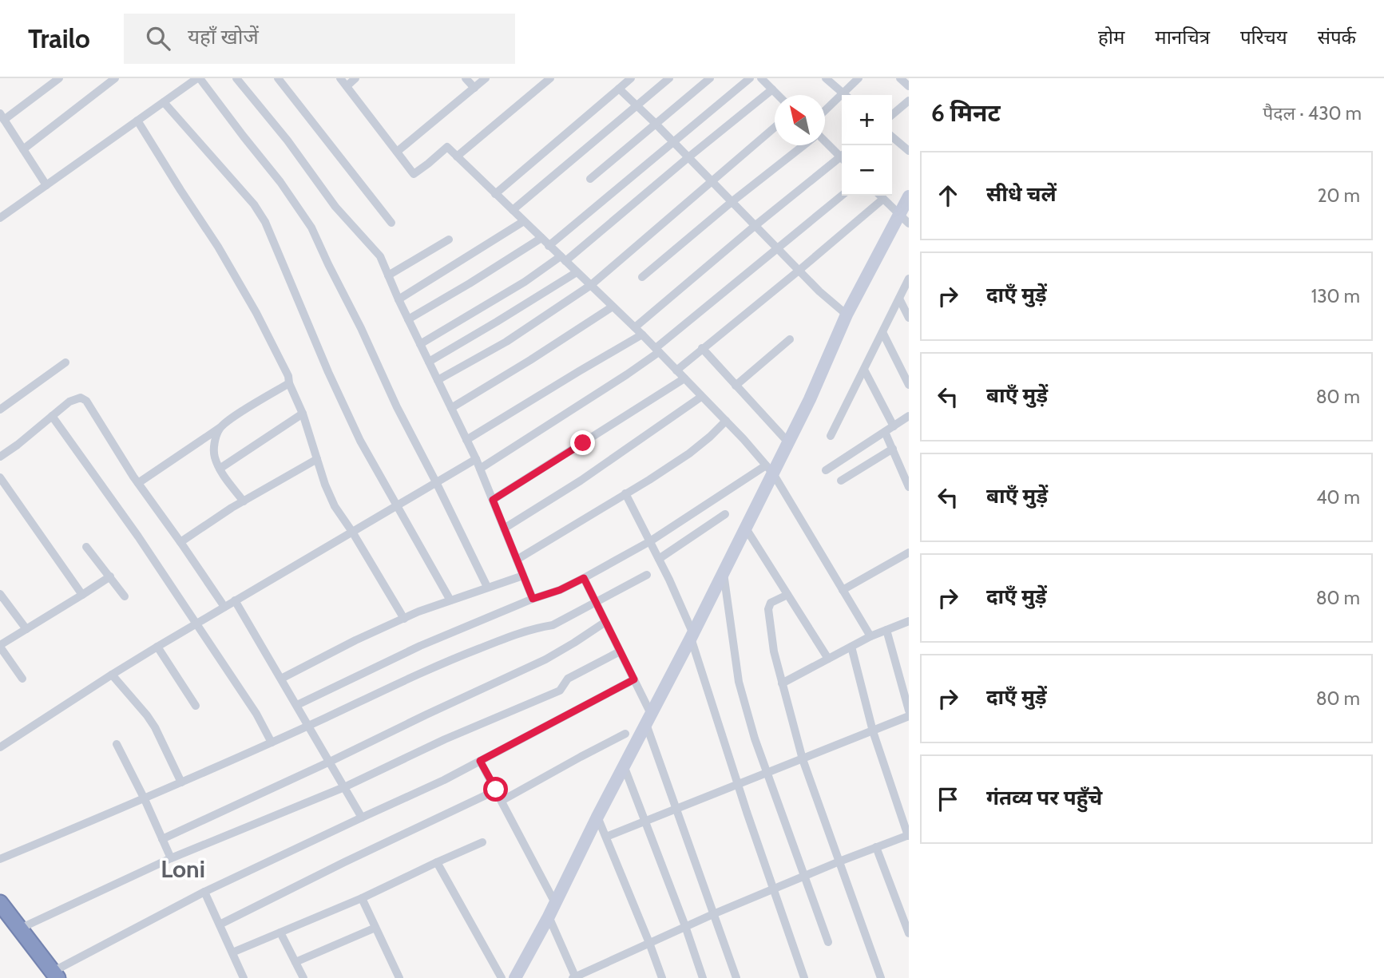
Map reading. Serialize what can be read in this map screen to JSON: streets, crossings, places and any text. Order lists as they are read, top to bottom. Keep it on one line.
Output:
{"districts":["Loni"],"north":"top left","page":{"header":"Trailo","search":"यहाँ खोजें","nav":["होम","मानचित्र","परिचय","संपर्क"],"heading":["6 मिनट","पैदल · 430 m"],"map_buttons":["+","−"],"list":[["सीधे चलें","20 m"],["दाएँ मुड़ें","130 m"],["बाएँ मुड़ें","80 m"],["बाएँ मुड़ें","40 m"],["दाएँ मुड़ें","80 m"],["दाएँ मुड़ें","80 m"],"गंतव्य पर पहुँचे"]}}
